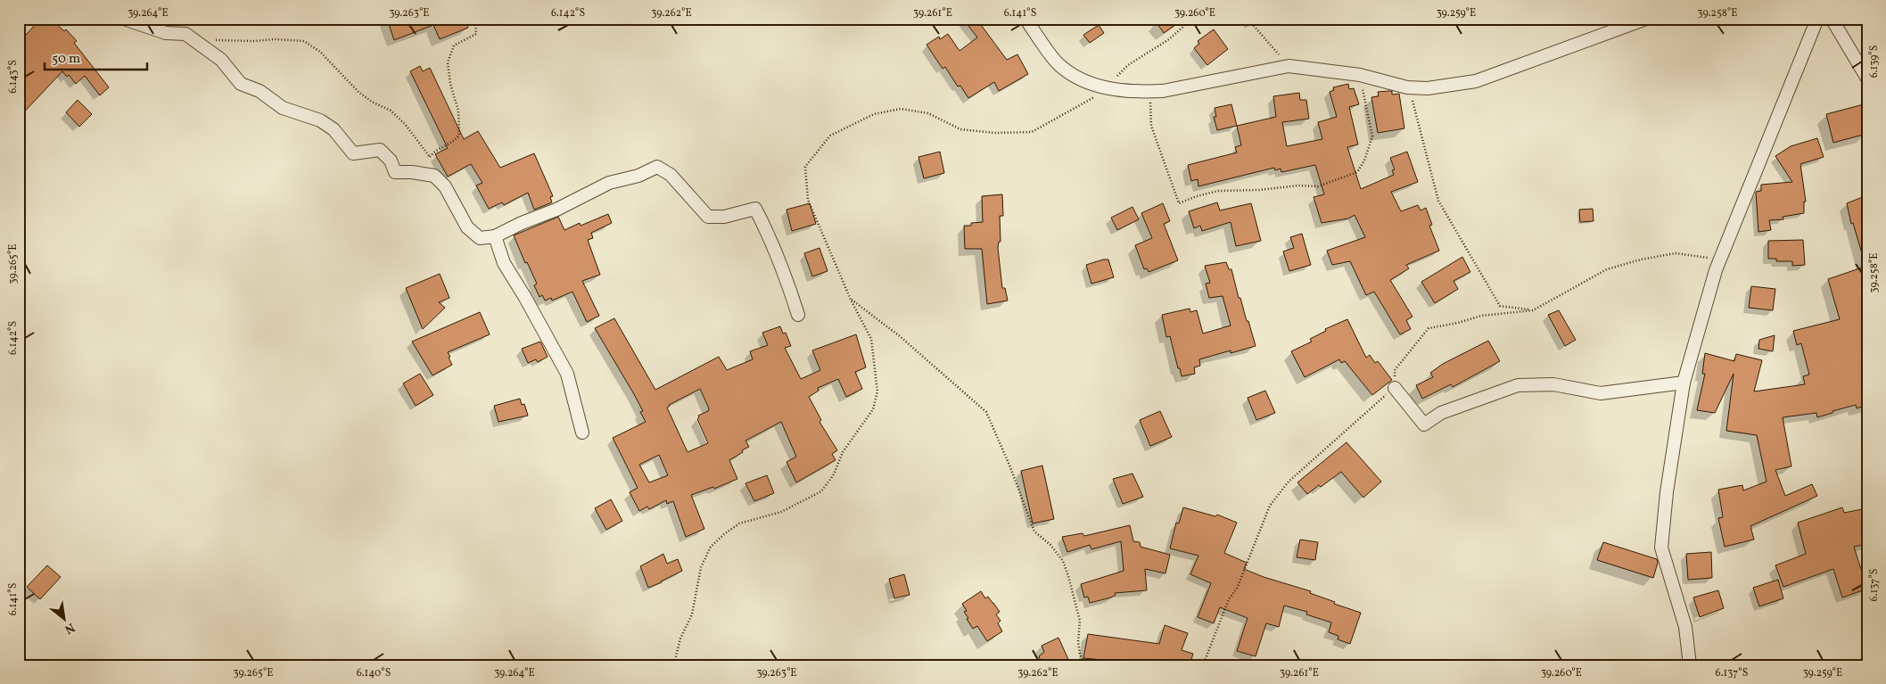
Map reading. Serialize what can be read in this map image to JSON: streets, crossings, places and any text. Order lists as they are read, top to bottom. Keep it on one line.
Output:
{"scale_bar":"50 m","north":"bottom right","coordinates":["39.264°E","39.263°E","6.142°S","39.262°E","39.261°E","6.141°S","39.260°E","39.259°E","39.258°E","6.139°S","6.143°S","39.265°E","6.137°S","6.140°S"]}
